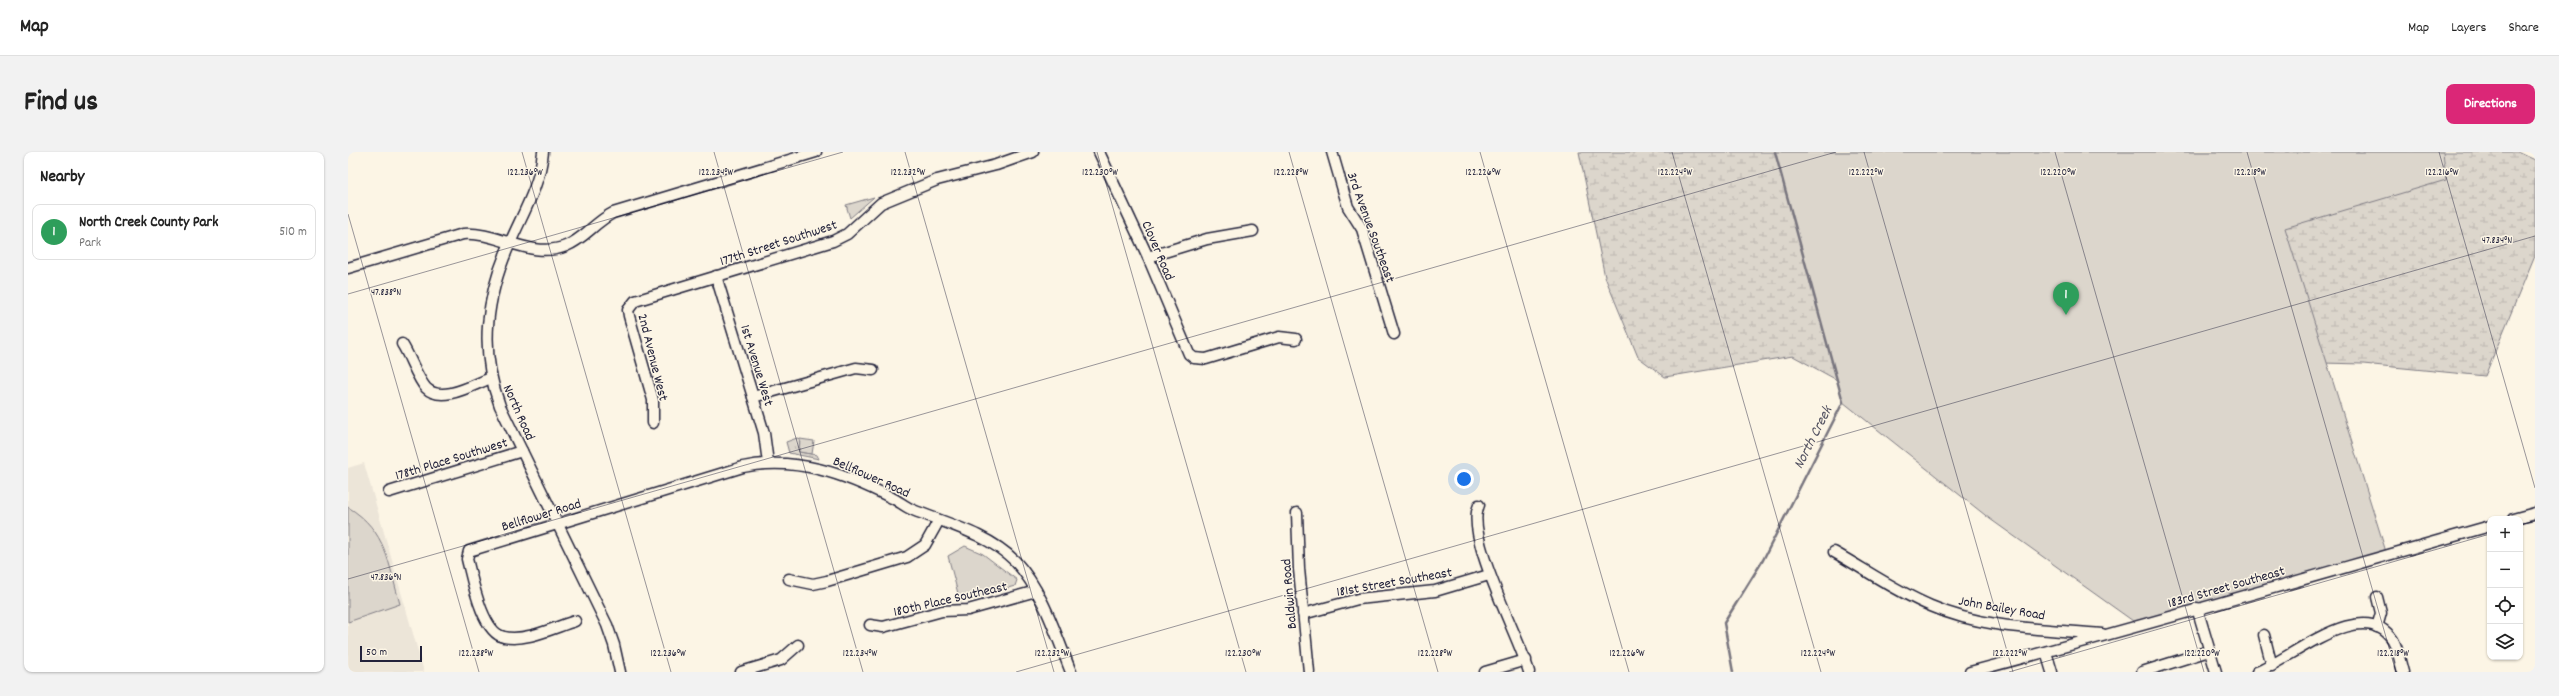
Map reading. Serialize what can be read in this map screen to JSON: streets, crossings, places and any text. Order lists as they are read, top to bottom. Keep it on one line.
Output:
{"streets":{"street":["3rd Avenue Southeast","177th Street Southwest","Clover Road","2nd Avenue West","1st Avenue West","North Road","178th Place Southwest","Bellflower Road","181st Street Southeast","183rd Street Southeast","Baldwin Road","180th Place Southeast","John Bailey Road"]},"crossings":[["177th Street Southwest","2nd Avenue West"],["177th Street Southwest","1st Avenue West"],["1st Avenue West","Bellflower Road"],["North Road","178th Place Southwest"],["North Road","Bellflower Road"],["Bellflower Road","180th Place Southeast"],["181st Street Southeast","Baldwin Road"],["183rd Street Southeast","John Bailey Road"]],"water":["North Creek"],"scale_bar":"50 m","page":{"header":"Map","nav":["Map","Layers","Share"],"title":"Find us","buttons":"Directions","heading":"Nearby","list":[{"mark":"1","name":"North Creek County Park","note":"Park","value":"510 m"}],"pins":"1","map_buttons":["+","−"],"scale":"50 m"},"coordinates":["122.236°W","122.234°W","122.232°W","122.230°W","122.228°W","122.226°W","122.224°W","122.222°W","122.220°W","122.218°W","122.216°W","47.834°N","47.838°N","47.836°N","122.238°W"]}
